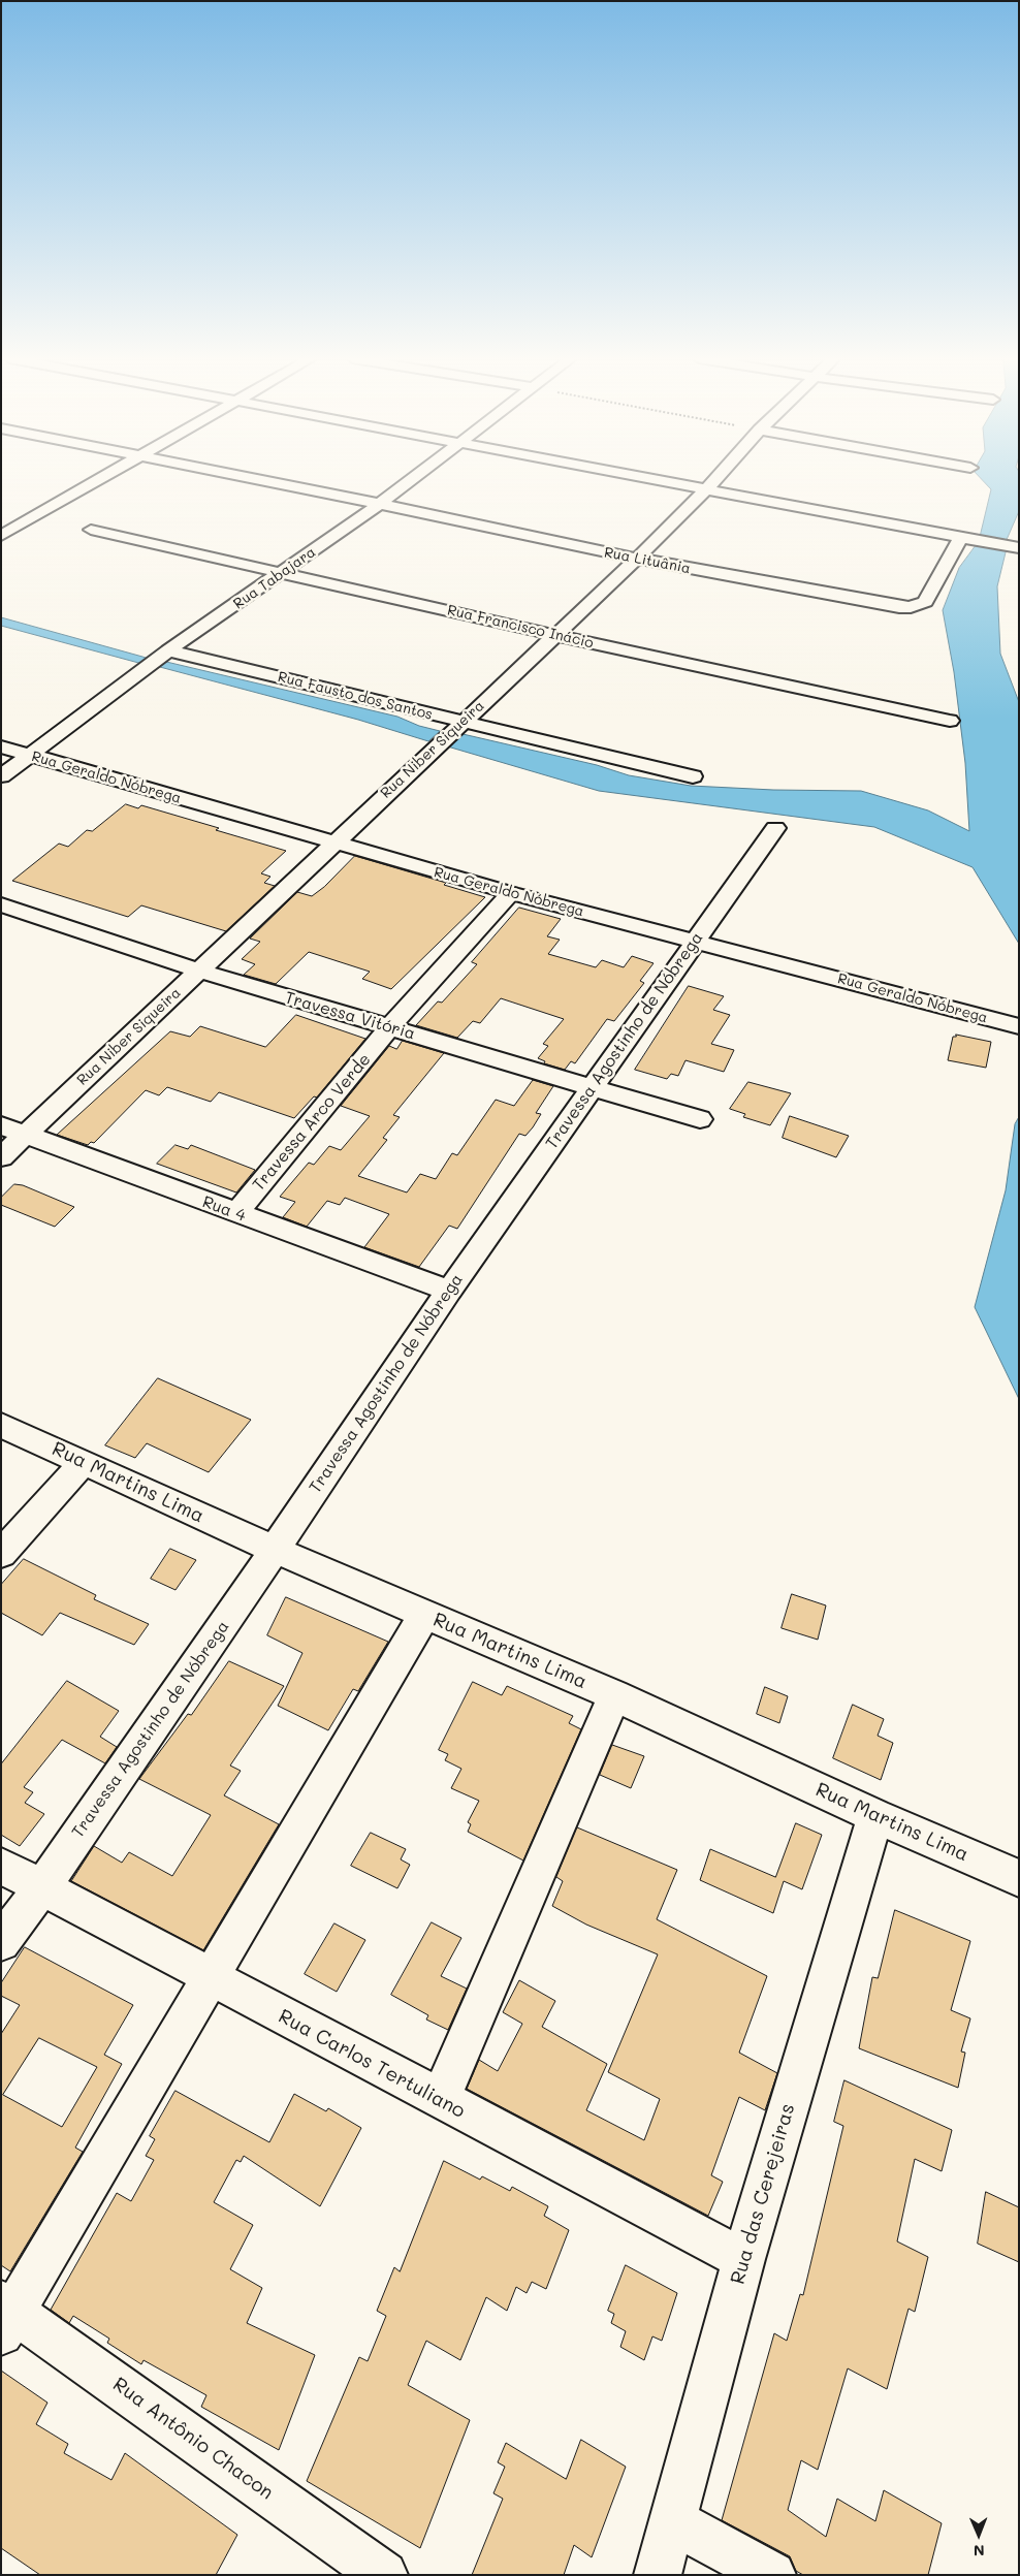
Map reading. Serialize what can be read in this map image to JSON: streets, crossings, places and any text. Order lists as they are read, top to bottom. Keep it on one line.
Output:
{"streets":{"street":["Rua Lituânia","Rua Tabajara","Rua Francisco Inácio","Rua Fausto dos Santos","Rua Niber Siqueira","Rua Geraldo Nóbrega","Travessa Vitória","Travessa Agostinho de Nóbrega","Travessa Arco Verde","Rua 4","Rua Martins Lima","Rua Carlos Tertuliano","Rua das Cerejeiras","Rua Antônio Chacon"]},"crossings":[["Rua Lituânia","Rua Tabajara"],["Rua Lituânia","Rua Niber Siqueira"],["Rua Tabajara","Rua Francisco Inácio"],["Rua Tabajara","Rua Fausto dos Santos"],["Rua Tabajara","Rua Geraldo Nóbrega"],["Rua Francisco Inácio","Rua Niber Siqueira"],["Rua Fausto dos Santos","Rua Niber Siqueira"],["Rua Niber Siqueira","Rua Geraldo Nóbrega"],["Rua Niber Siqueira","Travessa Vitória"],["Rua Niber Siqueira","Rua 4"],["Rua Geraldo Nóbrega","Travessa Agostinho de Nóbrega"],["Rua Geraldo Nóbrega","Travessa Arco Verde"],["Travessa Vitória","Travessa Agostinho de Nóbrega"],["Travessa Vitória","Travessa Arco Verde"],["Travessa Agostinho de Nóbrega","Rua 4"],["Travessa Agostinho de Nóbrega","Rua Martins Lima"],["Travessa Agostinho de Nóbrega","Rua Carlos Tertuliano"],["Travessa Arco Verde","Rua 4"],["Rua Martins Lima","Rua das Cerejeiras"],["Rua Carlos Tertuliano","Rua das Cerejeiras"]],"north":"bottom"}
